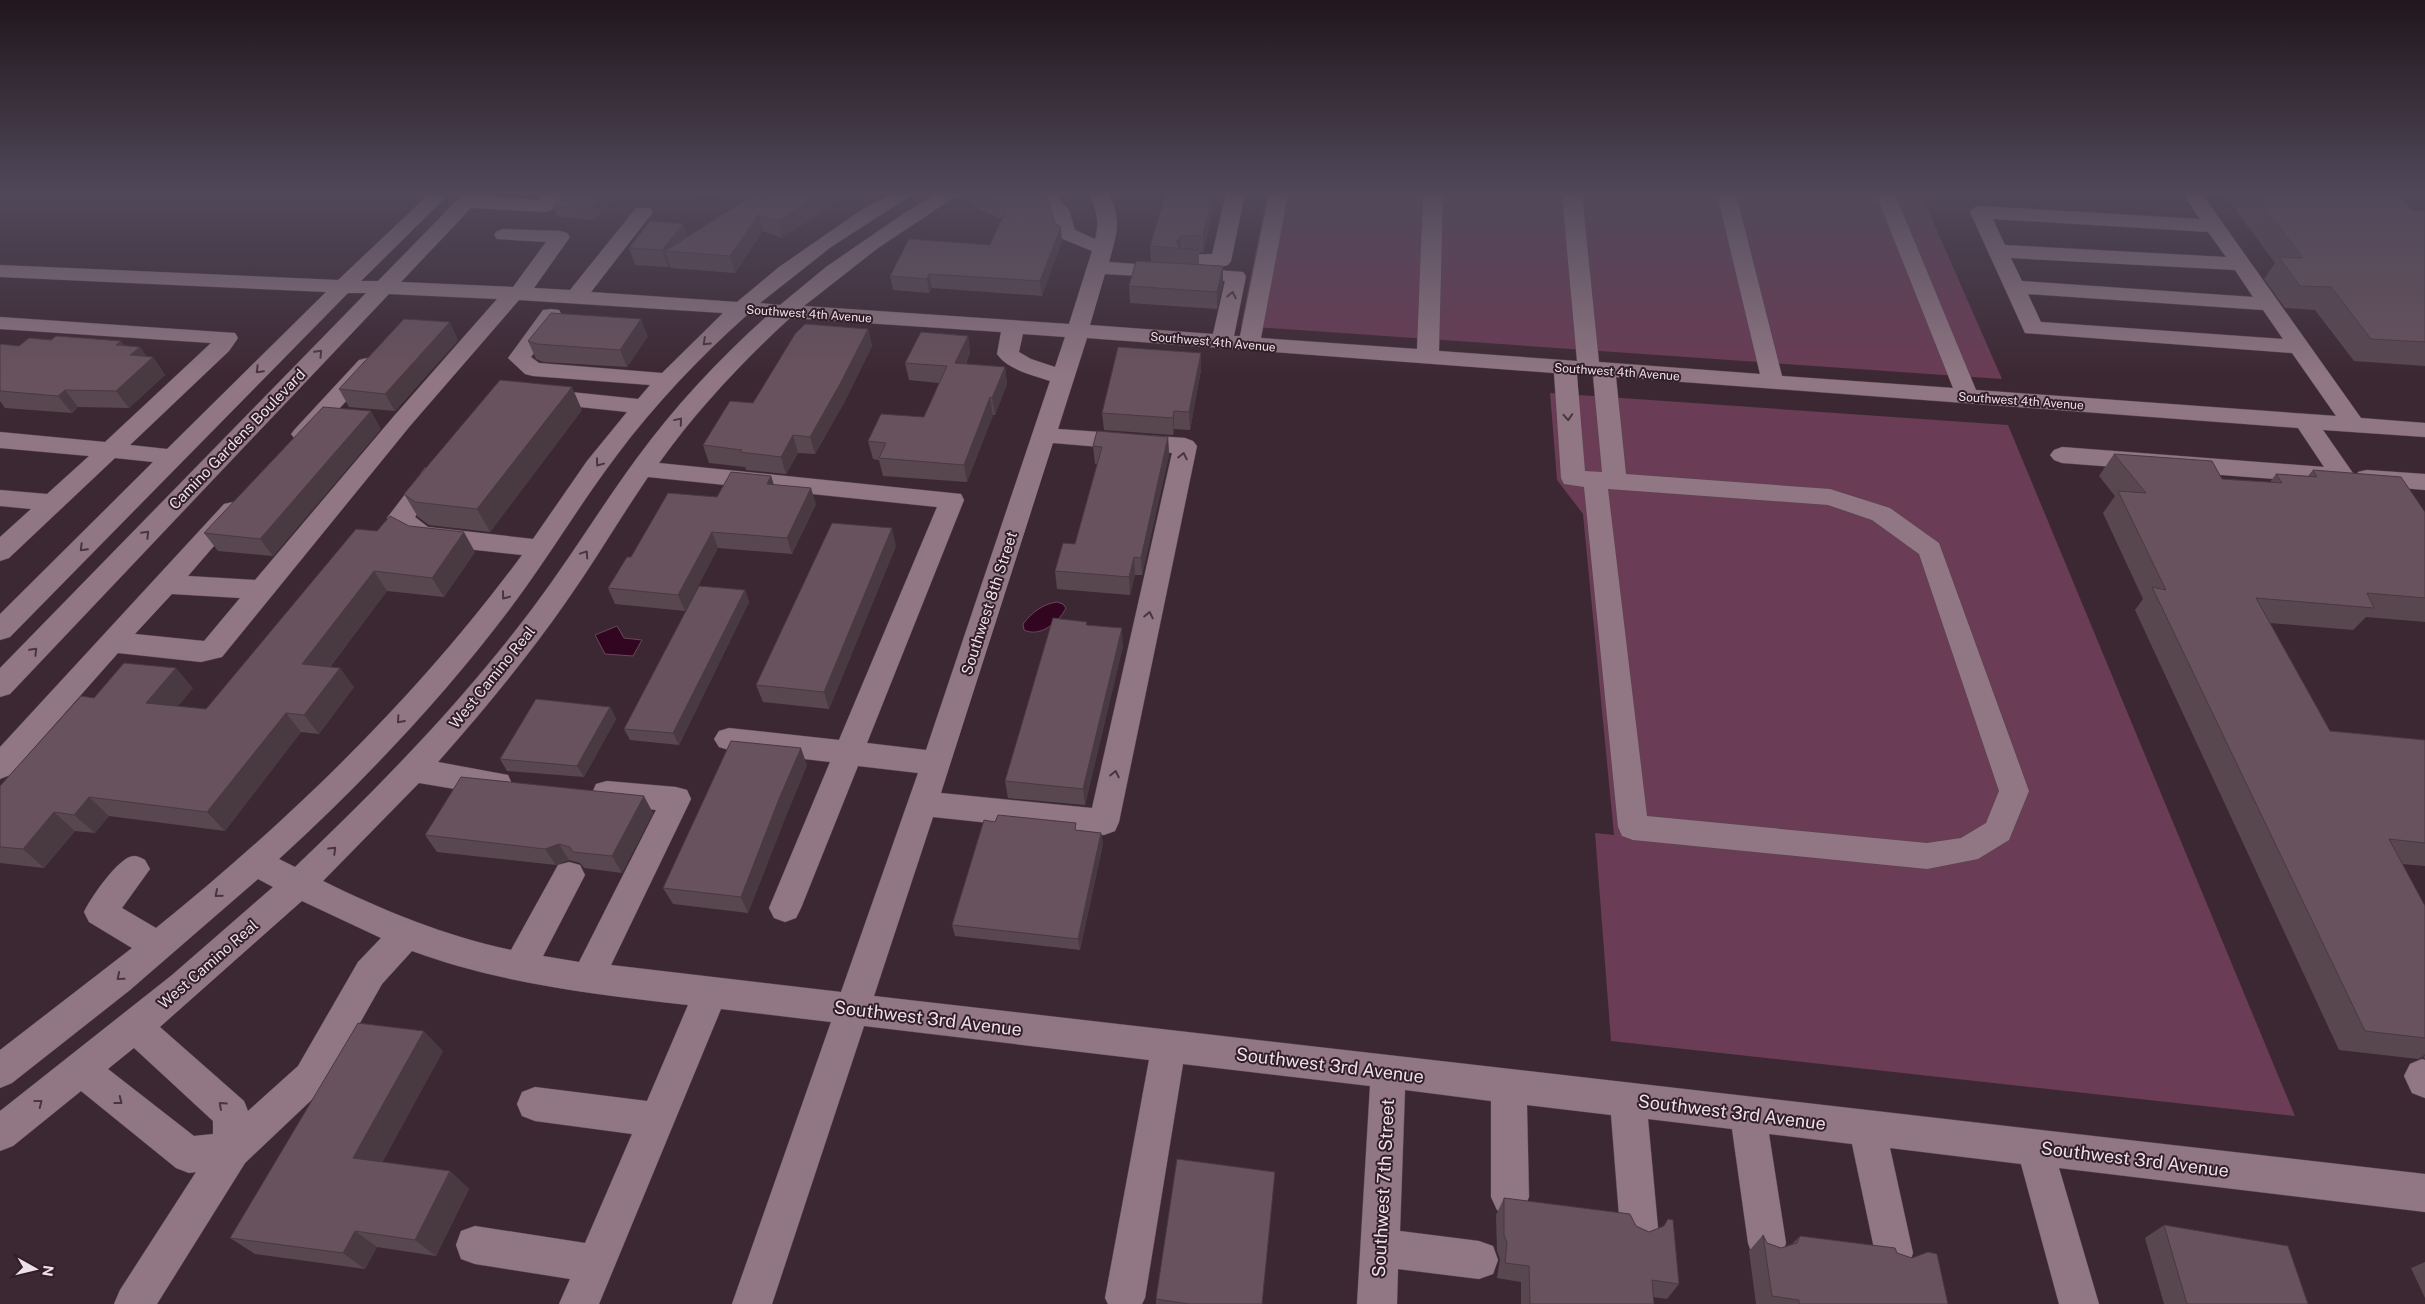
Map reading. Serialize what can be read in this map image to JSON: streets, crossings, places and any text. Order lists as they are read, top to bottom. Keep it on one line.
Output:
{"streets":{"street":["Southwest 4th Avenue","Camino Gardens Boulevard","Southwest 8th Street","West Camino Real","Southwest 3rd Avenue","Southwest 7th Street"]},"crossings":[["Southwest 4th Avenue","Camino Gardens Boulevard"],["Southwest 4th Avenue","Southwest 8th Street"],["Southwest 4th Avenue","West Camino Real"],["Southwest 8th Street","Southwest 3rd Avenue"],["West Camino Real","Southwest 3rd Avenue"],["Southwest 3rd Avenue","Southwest 7th Street"]],"north":"right"}
